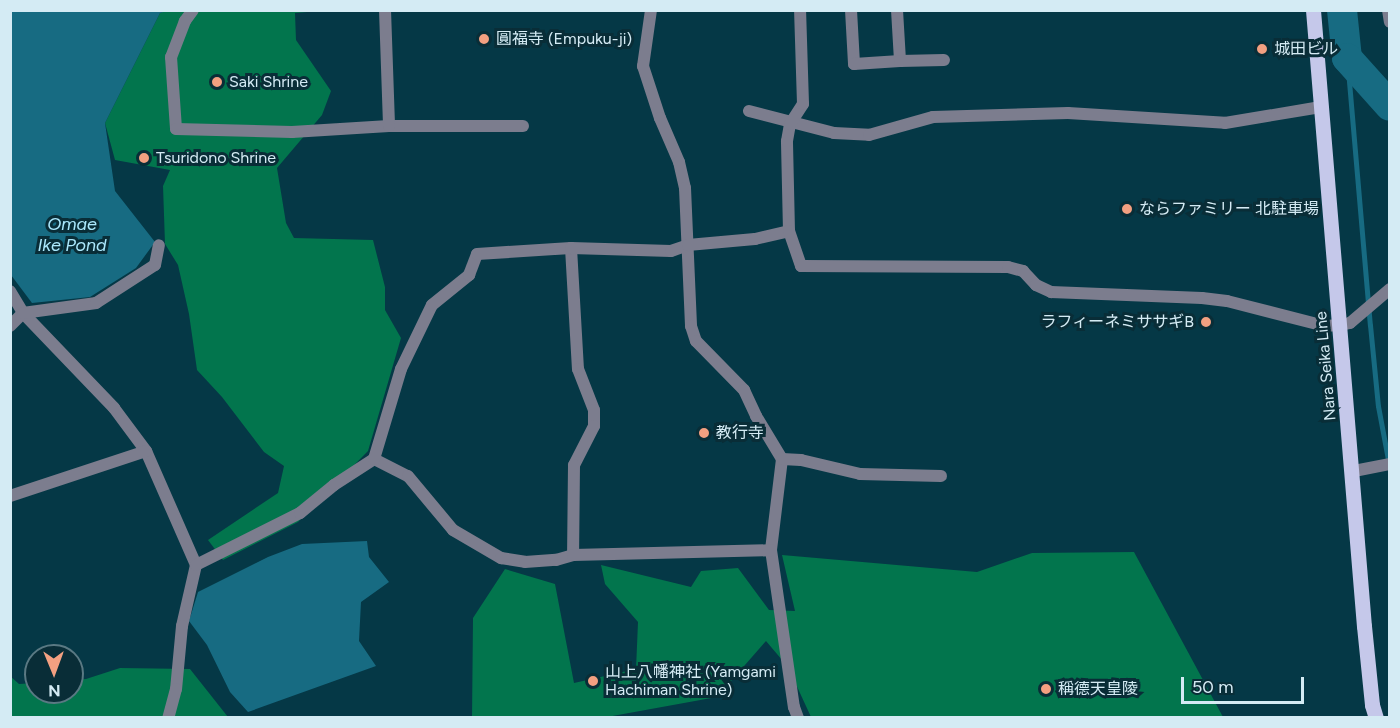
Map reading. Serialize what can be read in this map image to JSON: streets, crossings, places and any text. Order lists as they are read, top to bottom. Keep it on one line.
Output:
{"streets":{"main road":["Nara Seika Line"]},"water":["Omae Ike Pond"],"places":["圓福寺 (Empuku-ji)","城田ビル","Saki Shrine","Tsuridono Shrine","ならファミリー 北駐車場","ラフィーネミササギB","教行寺","山上八幡神社 (Yamgami Hachiman Shrine)","稱德天皇陵"],"scale_bar":"50 m","north":"bottom"}
